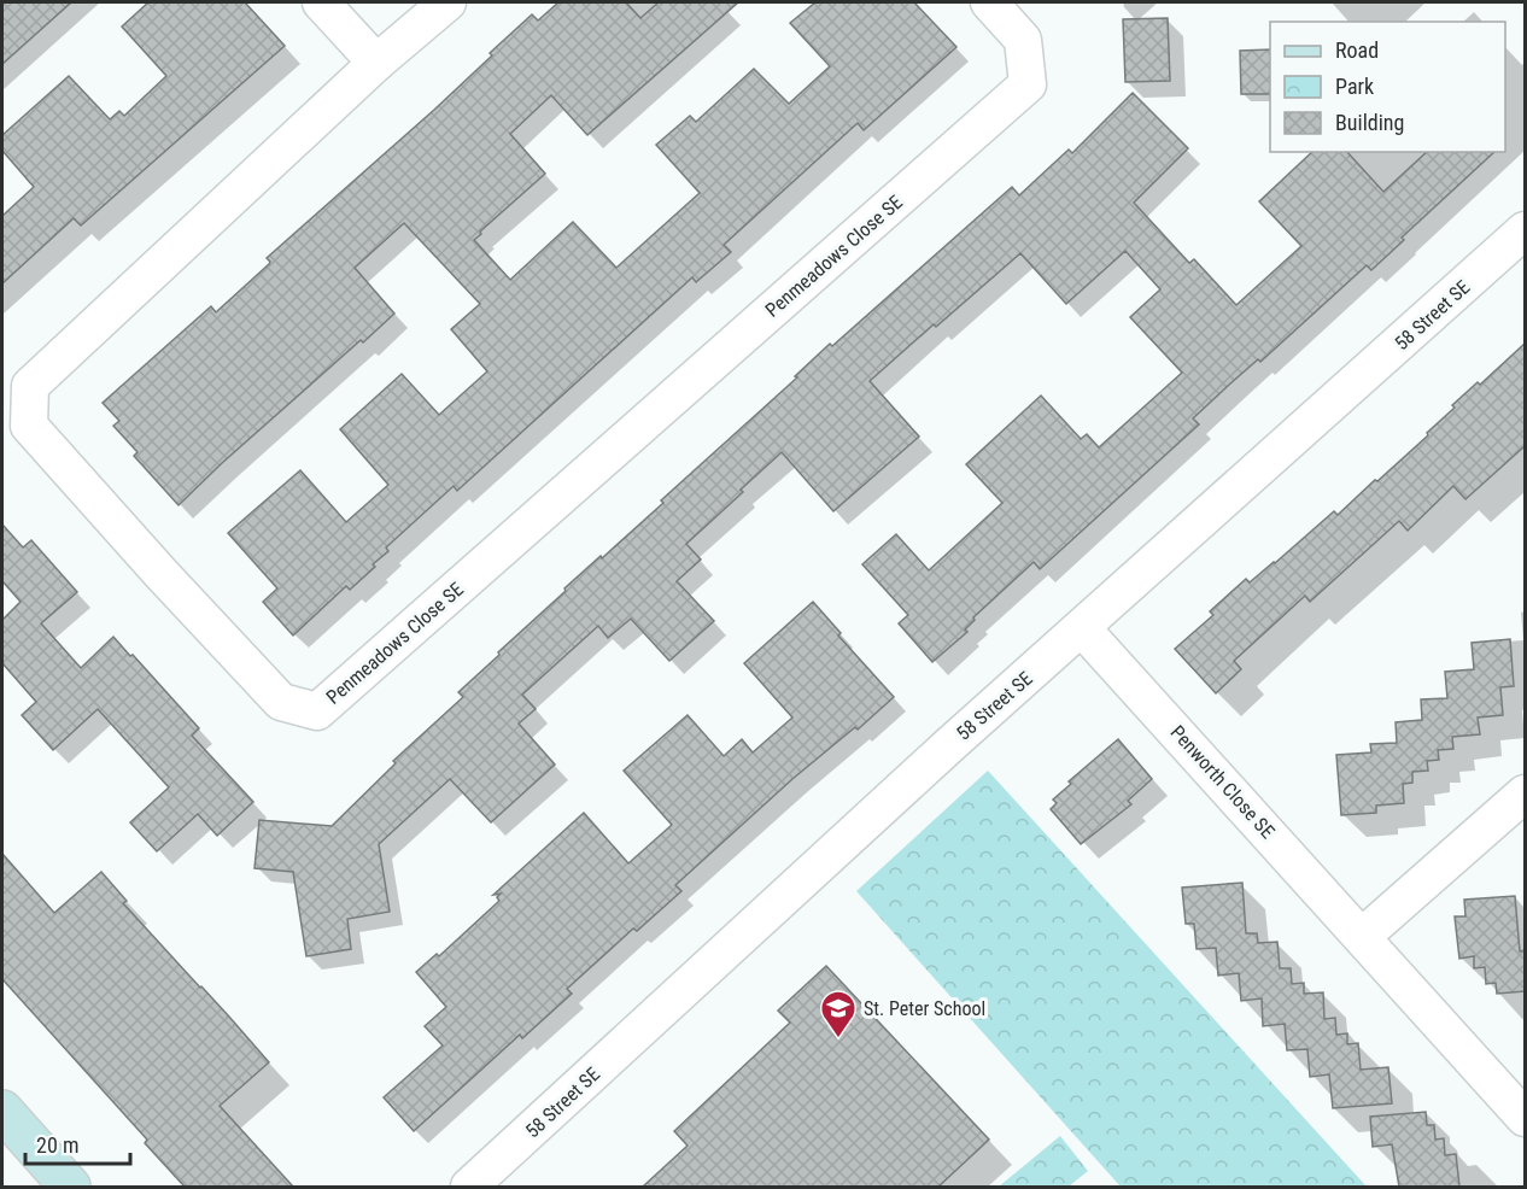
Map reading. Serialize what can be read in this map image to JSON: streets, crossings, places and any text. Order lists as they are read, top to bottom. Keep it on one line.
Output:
{"streets":{"street":["Penmeadows Close SE","58 Street SE","Penworth Close SE"]},"crossings":[["58 Street SE","Penworth Close SE"]],"places":{"school or university":["St. Peter School"]},"legend":["Road","Park","Building"],"scale_bar":"20 m"}
